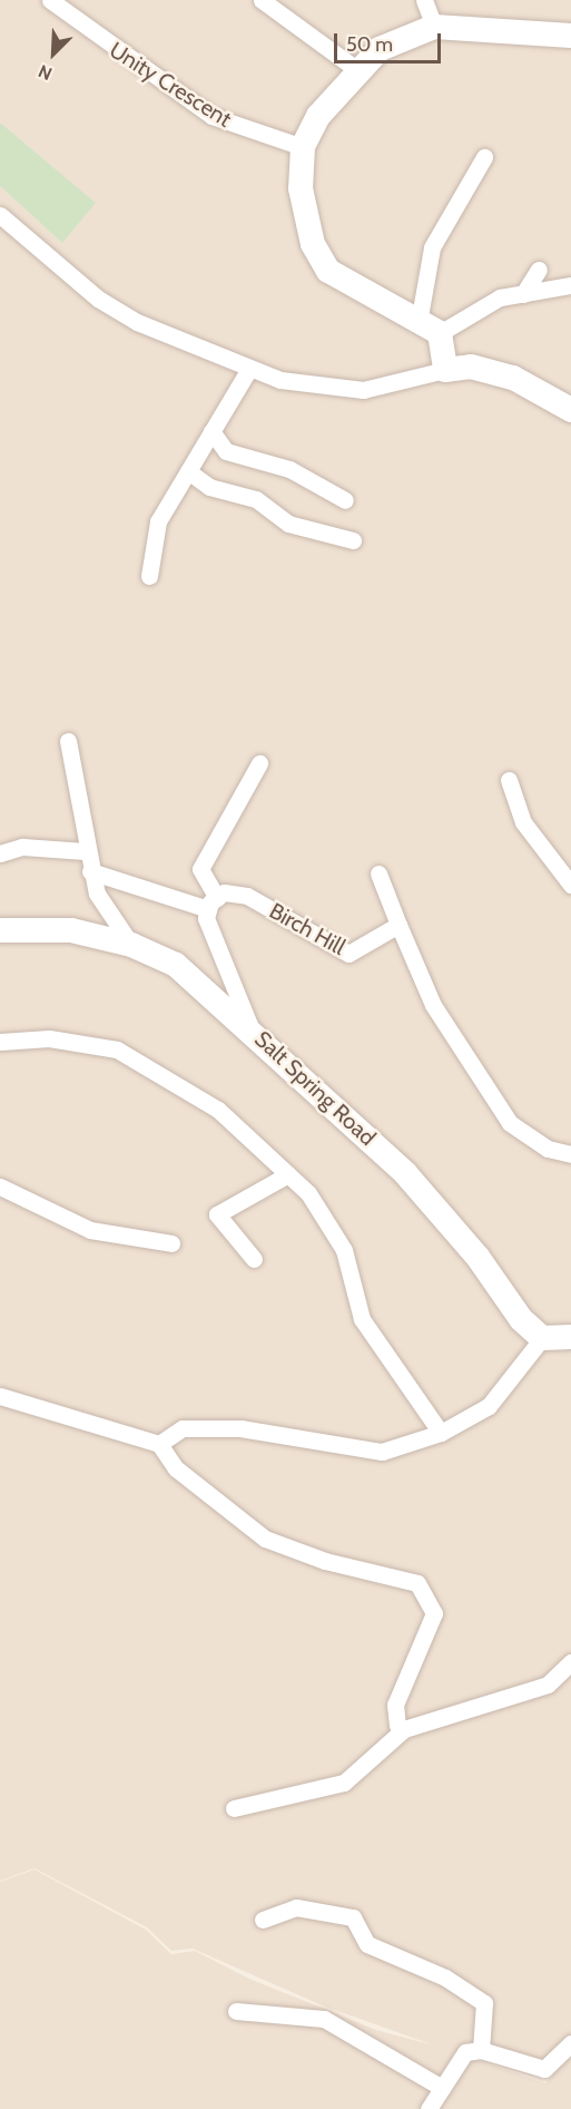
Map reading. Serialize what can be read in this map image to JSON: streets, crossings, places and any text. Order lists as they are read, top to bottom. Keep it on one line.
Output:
{"streets":{"street":["Unity Crescent","Birch Hill","Salt Spring Road"]},"scale_bar":"50 m","north":"bottom left"}
